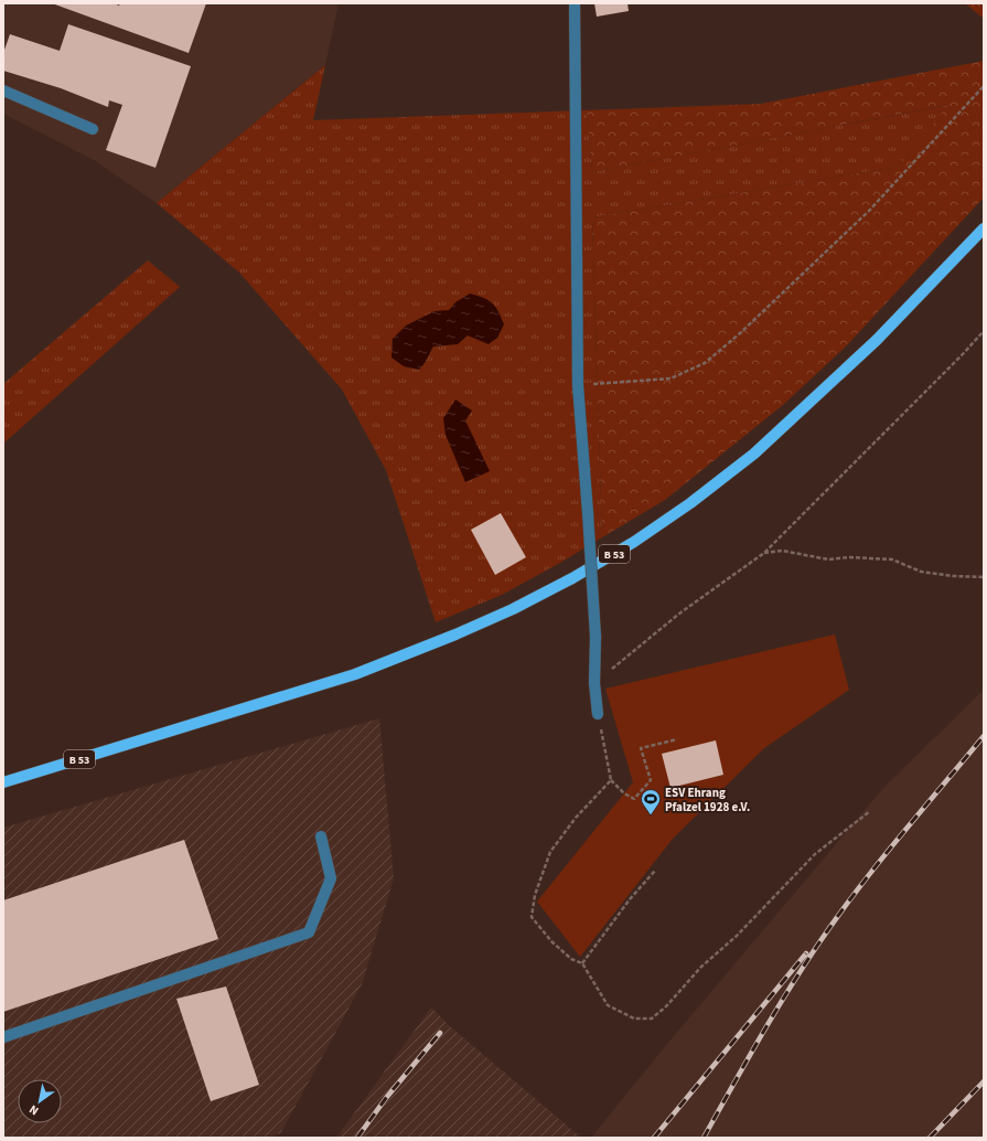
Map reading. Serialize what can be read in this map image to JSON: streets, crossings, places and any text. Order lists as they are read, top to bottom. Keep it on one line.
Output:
{"streets":{"main road":["B 53"]},"places":{"sports":["ESV Ehrang Pfalzel 1928 e.V."]},"north":"bottom left"}
